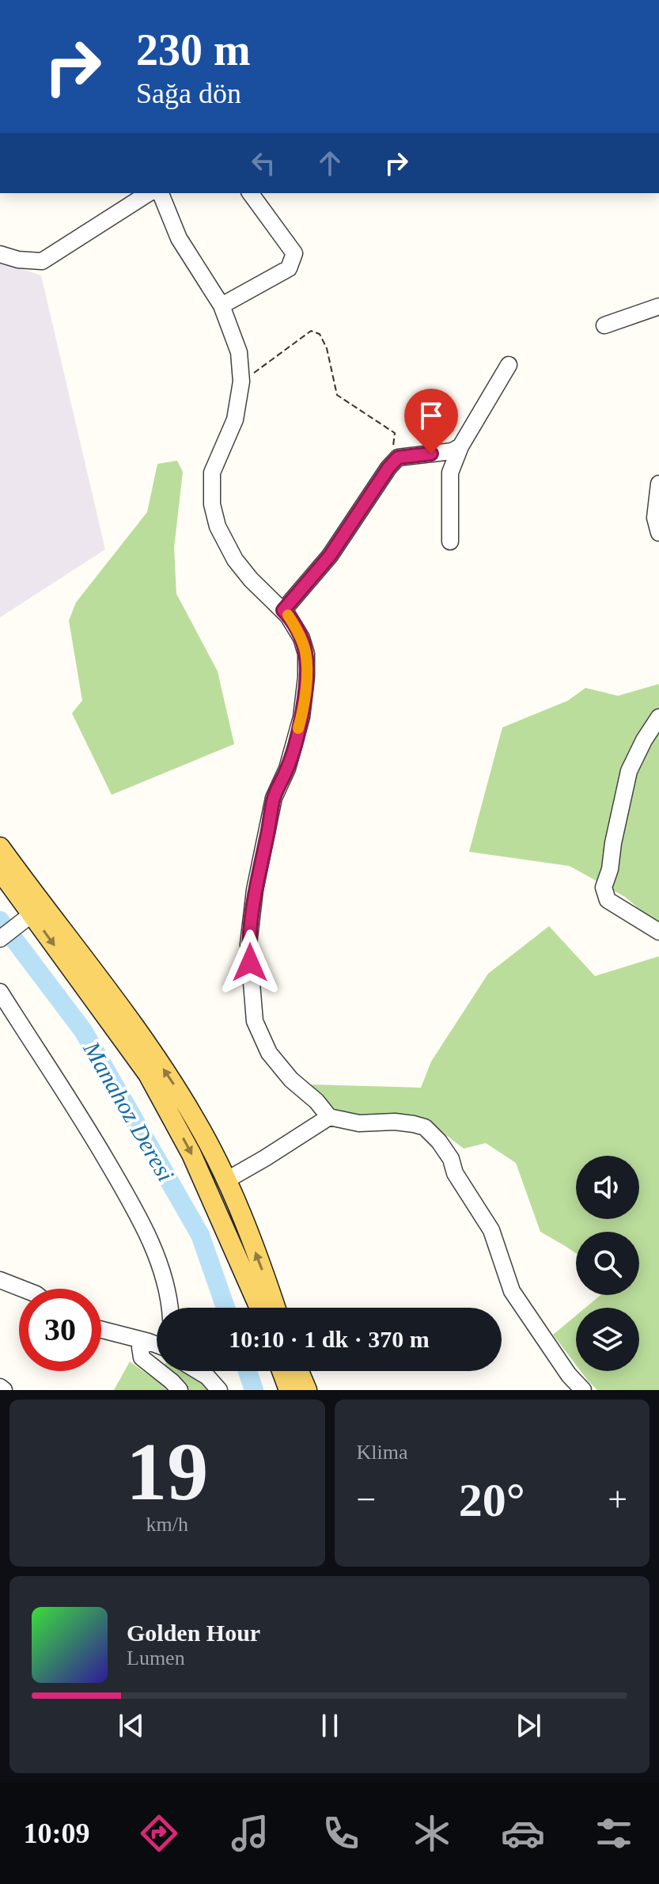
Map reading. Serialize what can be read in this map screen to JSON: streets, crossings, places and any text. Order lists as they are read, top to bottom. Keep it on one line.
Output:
{"water":["Manahoz Deresi"],"page":{"turn":["230 m","Sağa dön"],"limit":"30","trip":"10:10 · 1 dk · 370 m","tile":[["19","km/h"],"Klima"],"heat":["−","20°","+"],"song":["Golden Hour","Lumen"],"tabs":"10:09"}}
